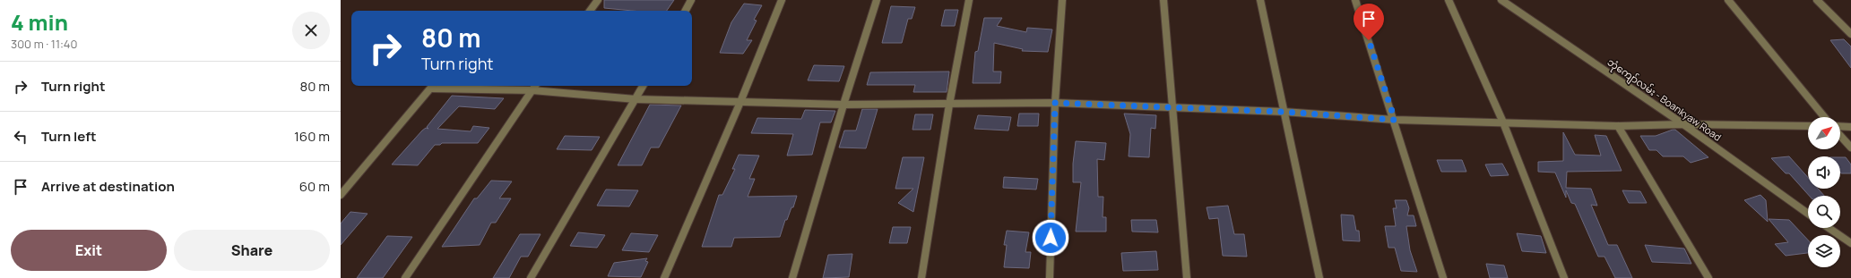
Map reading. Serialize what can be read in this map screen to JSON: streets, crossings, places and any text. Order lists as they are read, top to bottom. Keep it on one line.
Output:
{"streets":{"street":["ဘုံကျော်လမ်း - Boankyaw Road"]},"north":"top right","page":{"heading":["4 min","300 m · 11:40"],"turn":["80 m","Turn right"],"list":[{"name":"Turn right","value":"80 m"},{"name":"Turn left","value":"160 m"},{"name":"Arrive at destination","value":"60 m"}],"buttons":["Exit","Share"]}}
